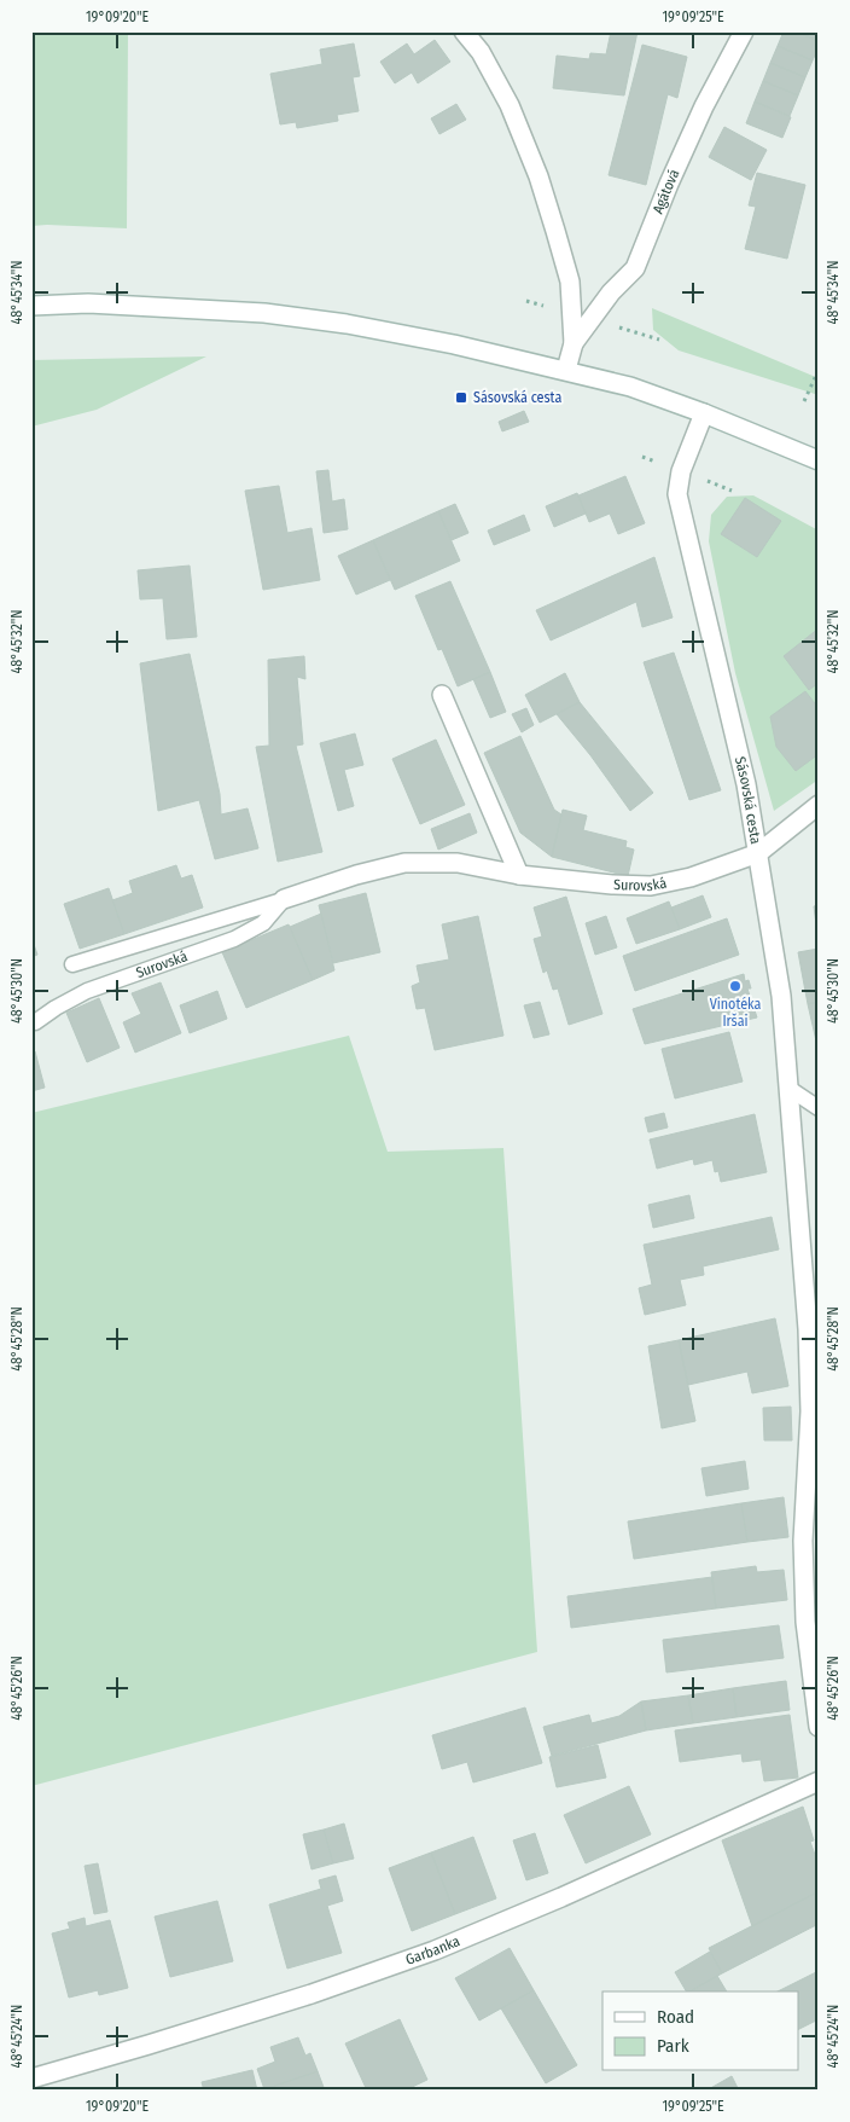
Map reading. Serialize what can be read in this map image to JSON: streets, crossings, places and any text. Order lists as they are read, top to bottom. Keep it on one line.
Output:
{"streets":{"street":["Agátová","Sásovská cesta","Surovská","Garbanka"]},"crossings":[["Sásovská cesta","Surovská"]],"places":{"transit":["Sásovská cesta"],"other":["Vinotéka Iršai"]},"legend":["Road","Park"],"coordinates":["19°09'20\"E","19°09'25\"E","48°45'34\"N","48°45'32\"N","48°45'30\"N","48°45'28\"N","48°45'26\"N","48°45'24\"N"]}
